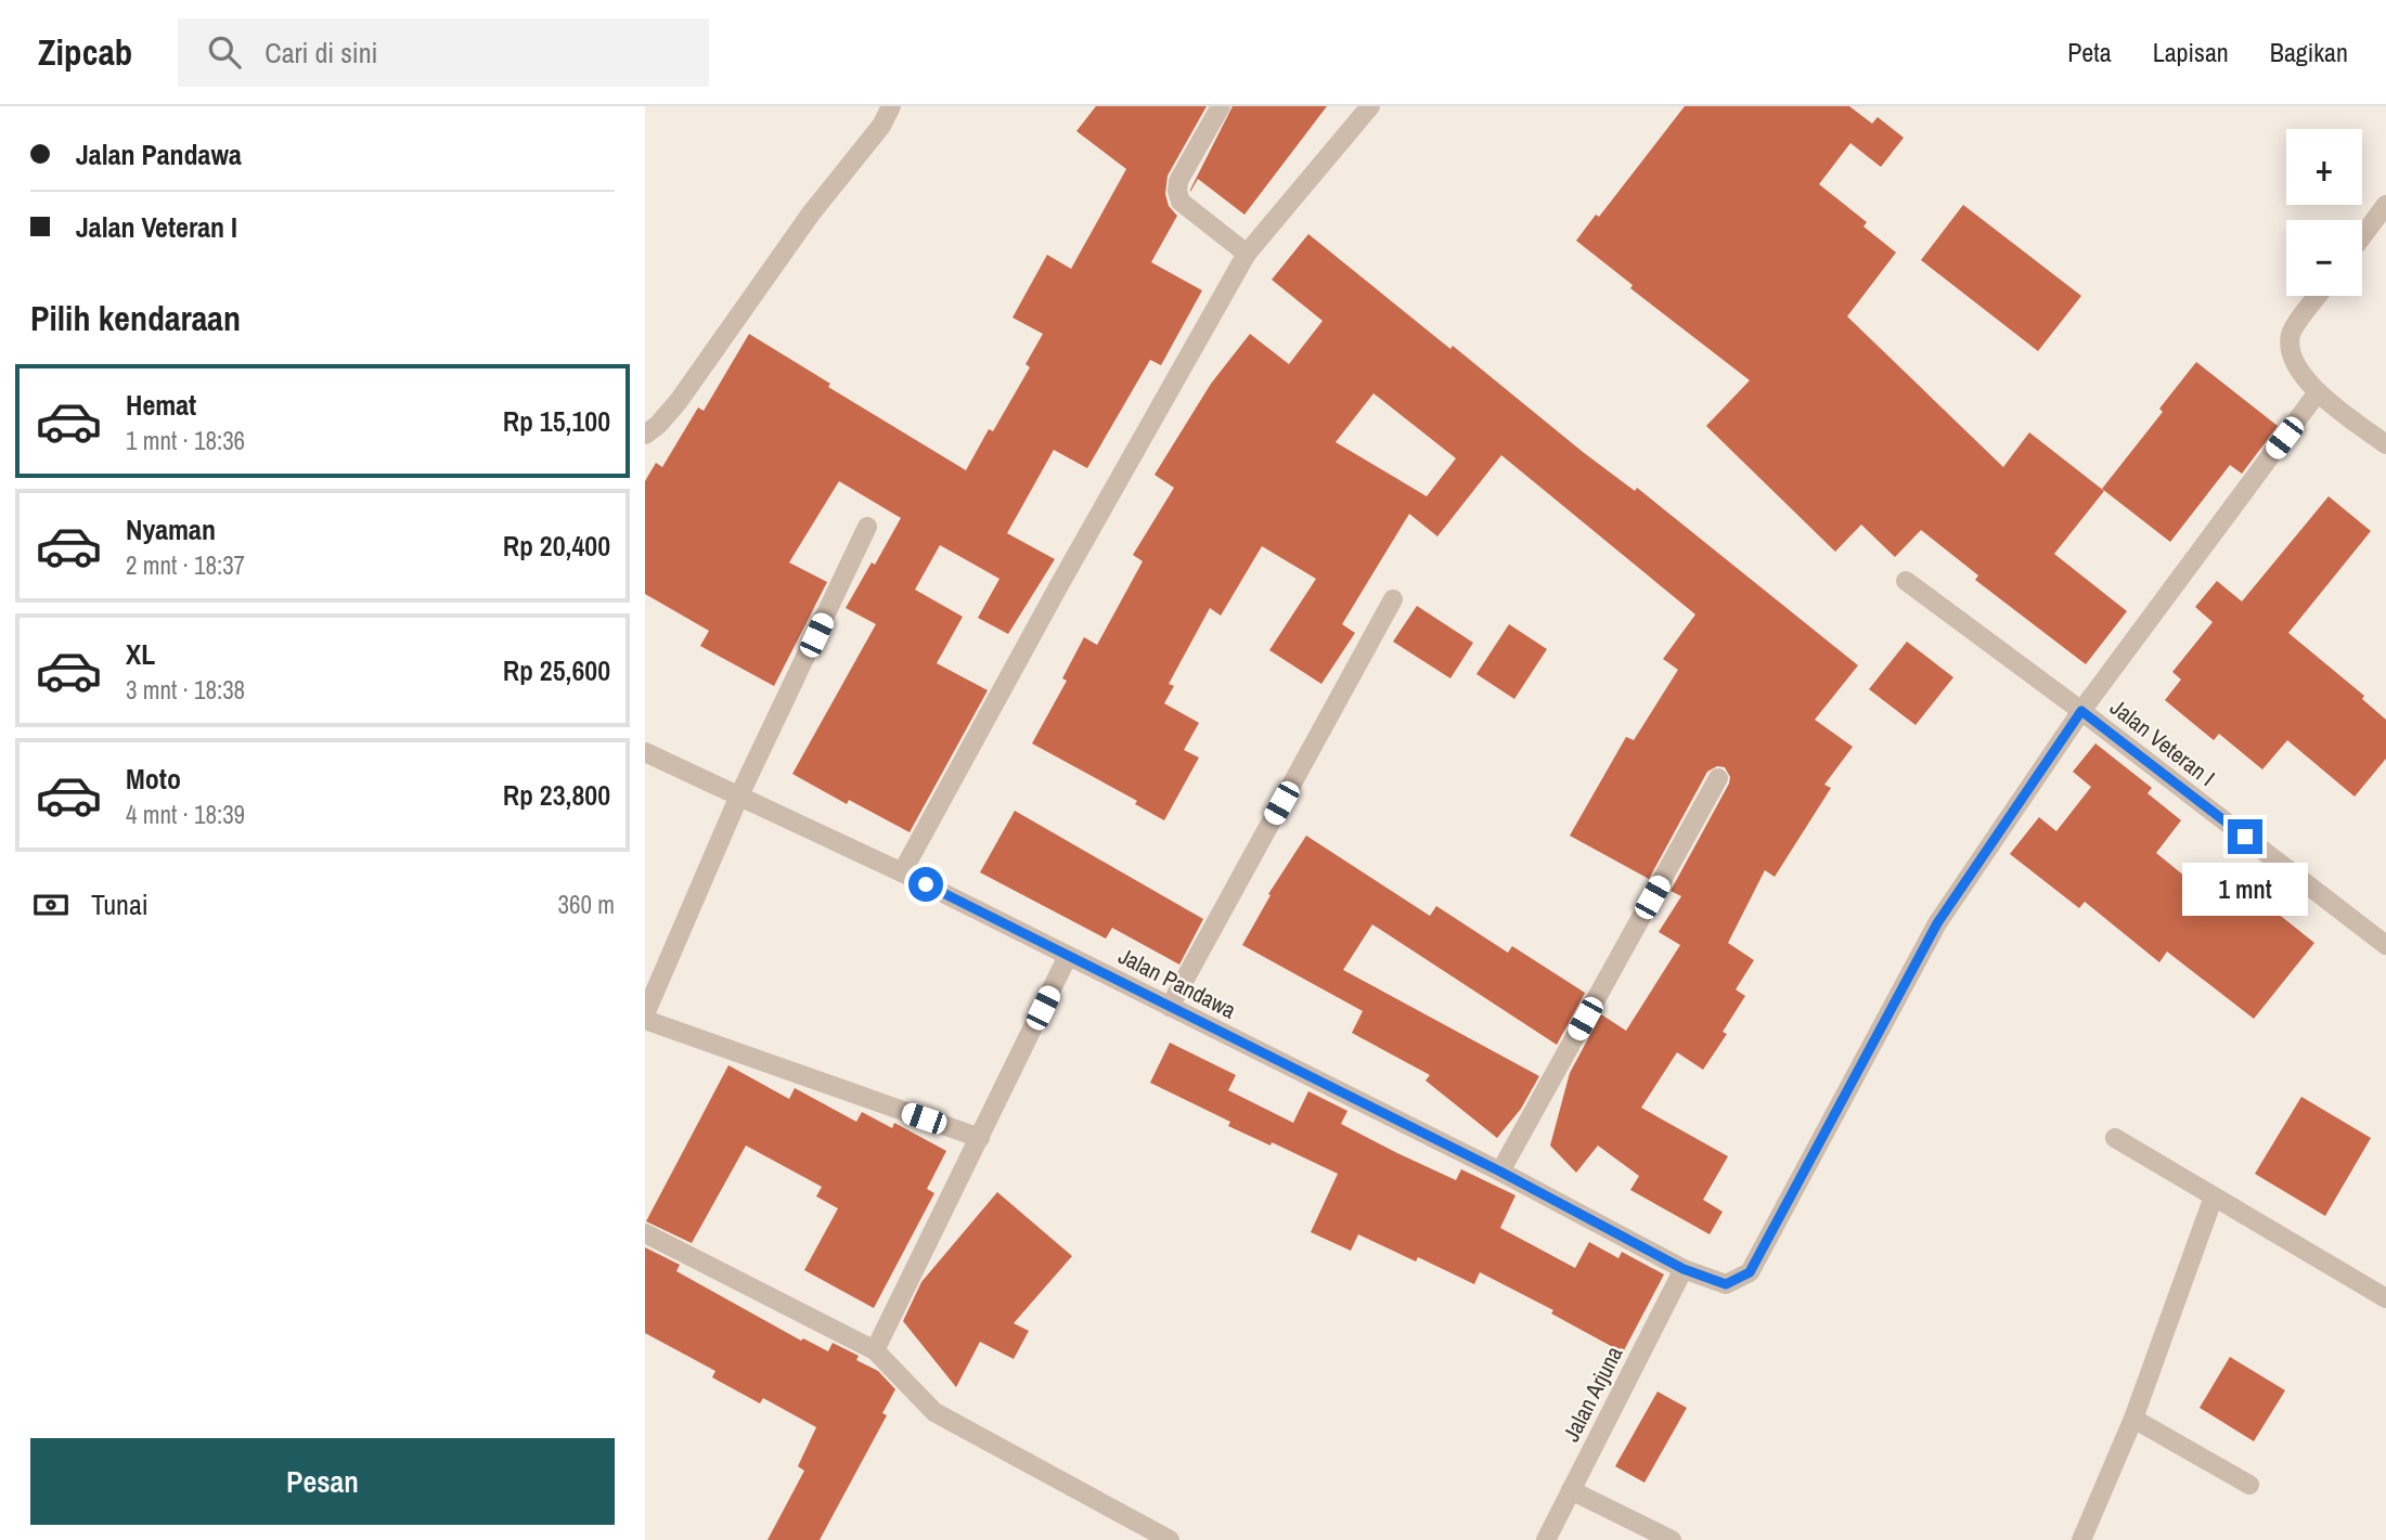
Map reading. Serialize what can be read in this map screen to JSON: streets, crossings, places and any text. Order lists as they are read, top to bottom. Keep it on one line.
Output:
{"streets":{"street":["Jalan Veteran I","Jalan Pandawa","Jalan Arjuna"]},"crossings":[["Jalan Veteran I","Jalan Pandawa"],["Jalan Pandawa","Jalan Arjuna"]],"page":{"header":"Zipcab","search":"Cari di sini","nav":["Peta","Lapisan","Bagikan"],"banner":["Jalan Pandawa","Jalan Veteran I"],"map_buttons":["+","−"],"heading":"Pilih kendaraan","list":[{"name":"Hemat","note":"1 mnt · 18:36","value":"Rp 15,100"},{"name":"Nyaman","note":"2 mnt · 18:37","value":"Rp 20,400"},{"name":"XL","note":"3 mnt · 18:38","value":"Rp 25,600"},{"name":"Moto","note":"4 mnt · 18:39","value":"Rp 23,800"}],"pay":["Tunai","360 m"],"bubble":"1 mnt","buttons":"Pesan"}}
